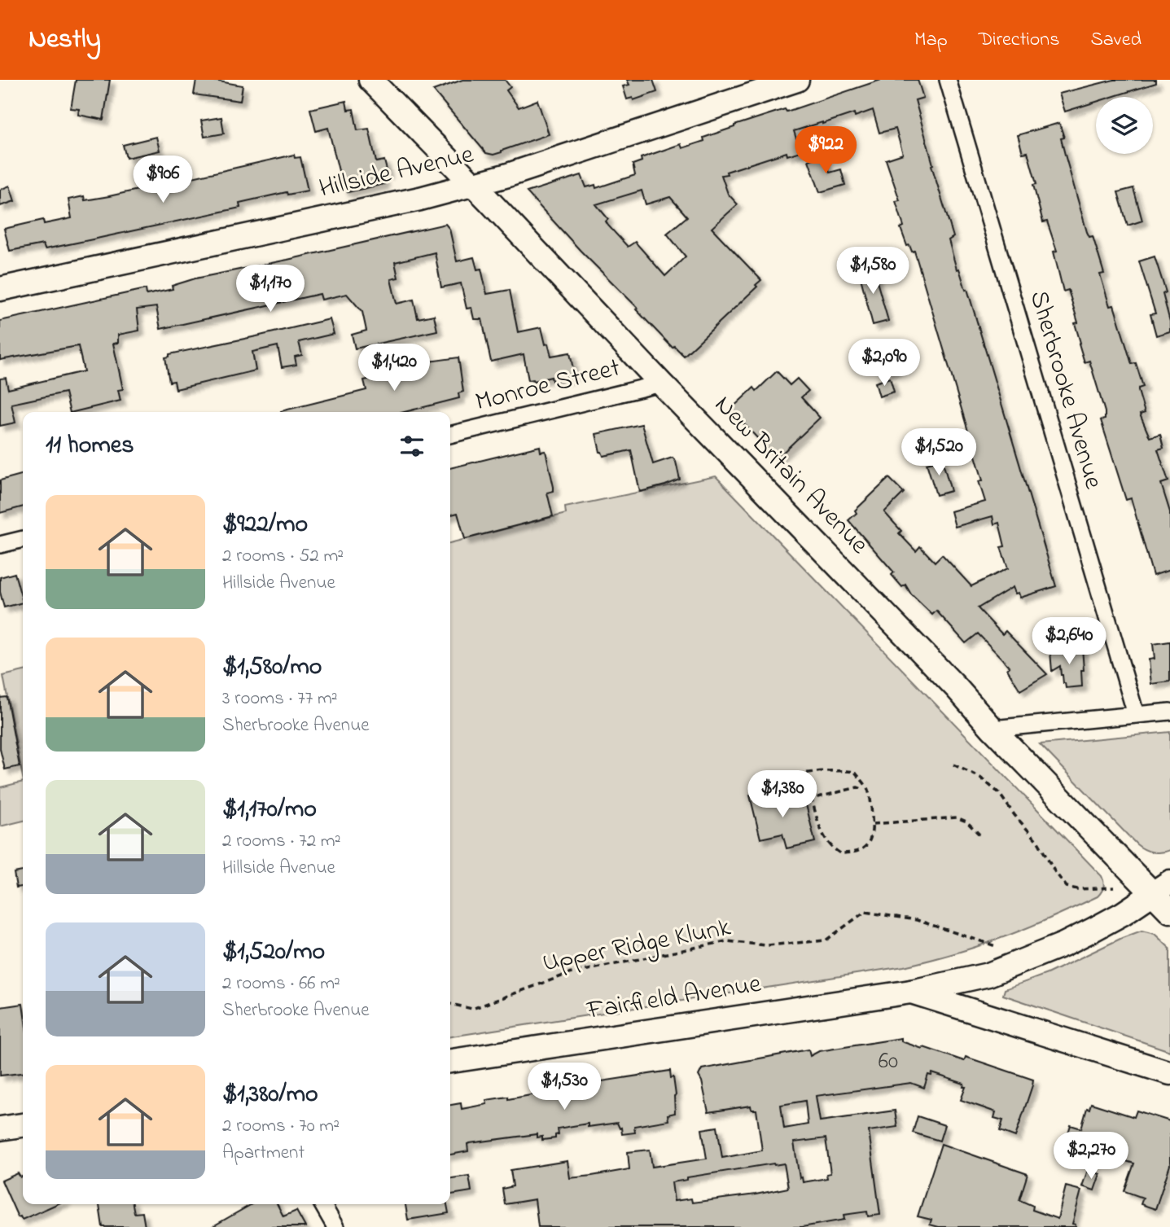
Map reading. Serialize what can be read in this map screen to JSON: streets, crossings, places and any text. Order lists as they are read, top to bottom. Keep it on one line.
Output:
{"streets":{"main road":["Hillside Avenue","New Britain Avenue","Fairfield Avenue"],"street":["Monroe Street","Sherbrooke Avenue"],"path":["Upper Ridge Klunk"]},"crossings":[["Hillside Avenue","New Britain Avenue"],["Monroe Street","New Britain Avenue"],["New Britain Avenue","Fairfield Avenue"]],"house_numbers":["60"],"page":{"header":"Nestly","nav":["Map","Directions","Saved"],"price":["$922","$906","$1,580","$1,170","$2,090","$1,420","$1,520","$2,640","$1,380","$1,530","$2,270"],"heading":"11 homes","list":[{"name":"$922/mo","note":"2 rooms · 52 m² · Hillside Avenue"},{"name":"$1,580/mo","note":"3 rooms · 77 m² · Sherbrooke Avenue"},{"name":"$1,170/mo","note":"2 rooms · 72 m² · Hillside Avenue"},{"name":"$1,520/mo","note":"2 rooms · 66 m² · Sherbrooke Avenue"},{"name":"$1,380/mo","note":"2 rooms · 70 m² · Apartment"}]}}
